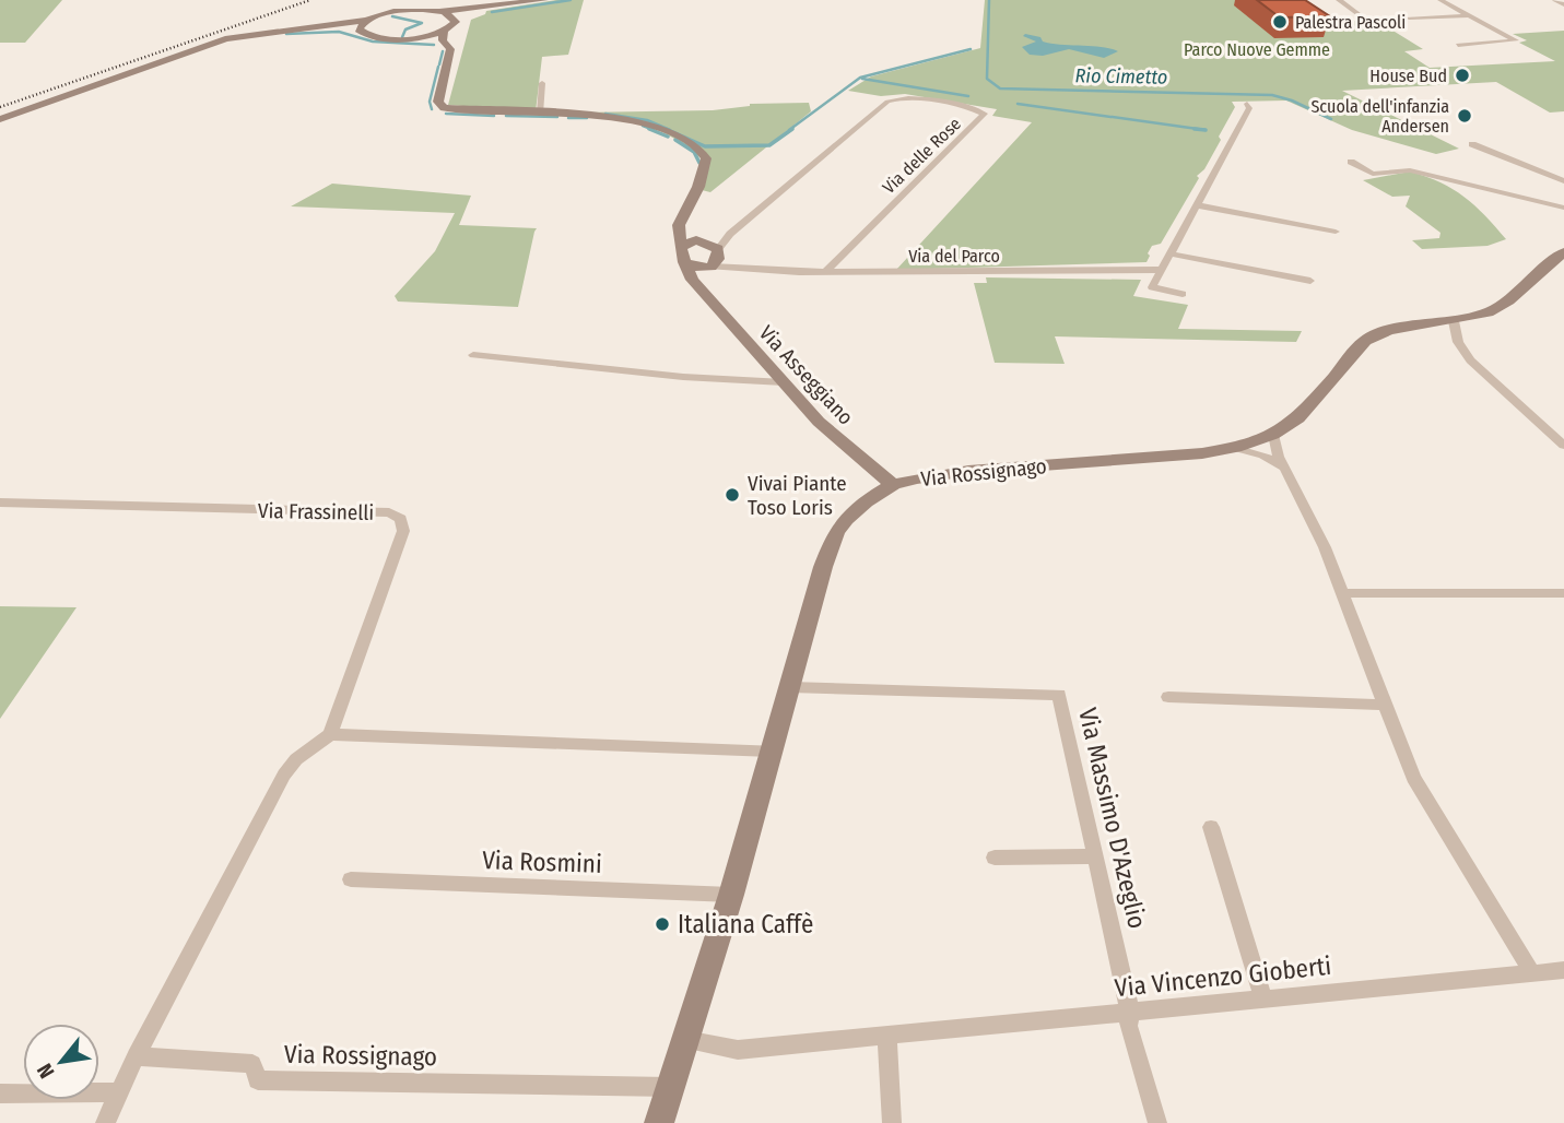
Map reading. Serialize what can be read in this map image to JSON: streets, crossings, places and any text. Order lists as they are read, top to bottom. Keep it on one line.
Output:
{"streets":{"street":["Via delle Rose","Via del Parco","Via Asseggiano","Via Rossignago","Via Frassinelli","Via Massimo D'Azeglio","Via Rosmini","Via Vincenzo Gioberti"]},"crossings":[["Via delle Rose","Via del Parco"],["Via delle Rose","Via Asseggiano"],["Via Asseggiano","Via Rossignago"],["Via Rossignago","Via Massimo D'Azeglio"],["Via Rossignago","Via Rosmini"],["Via Rossignago","Via Vincenzo Gioberti"],["Via Massimo D'Azeglio","Via Vincenzo Gioberti"]],"water":["Rio Cimetto"],"parks":["Parco Nuove Gemme"],"places":["Palestra Pascoli","House Bud","Scuola dell'infanzia Andersen","Vivai Piante Toso Loris","Italiana Caffè"],"north":"bottom left"}
